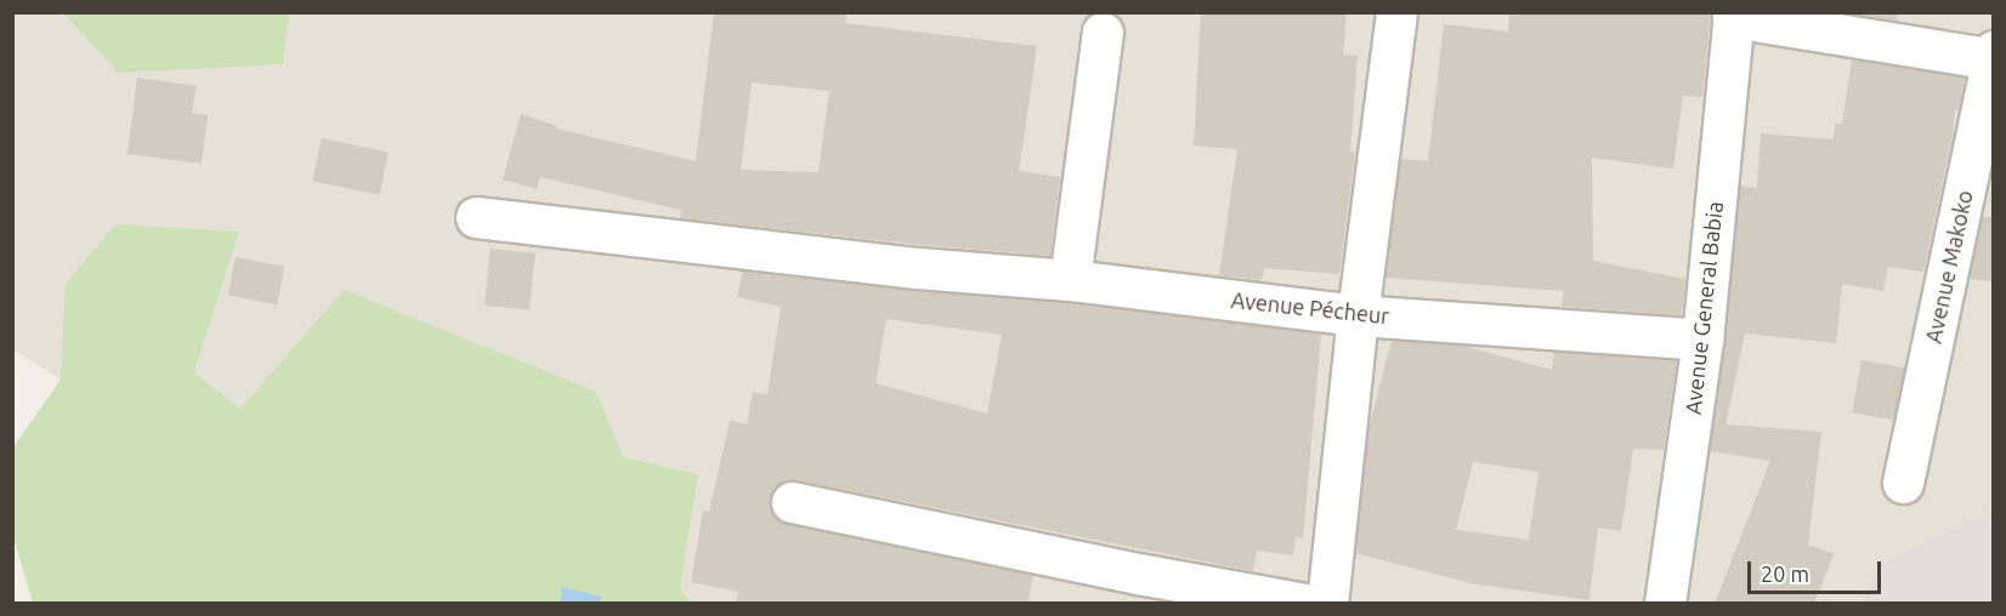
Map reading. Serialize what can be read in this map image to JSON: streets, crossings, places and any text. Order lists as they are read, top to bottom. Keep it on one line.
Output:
{"streets":{"street":["Avenue Makoko","Avenue Pécheur","Avenue General Babia"]},"crossings":[["Avenue Pécheur","Avenue General Babia"]],"scale_bar":"20 m"}
